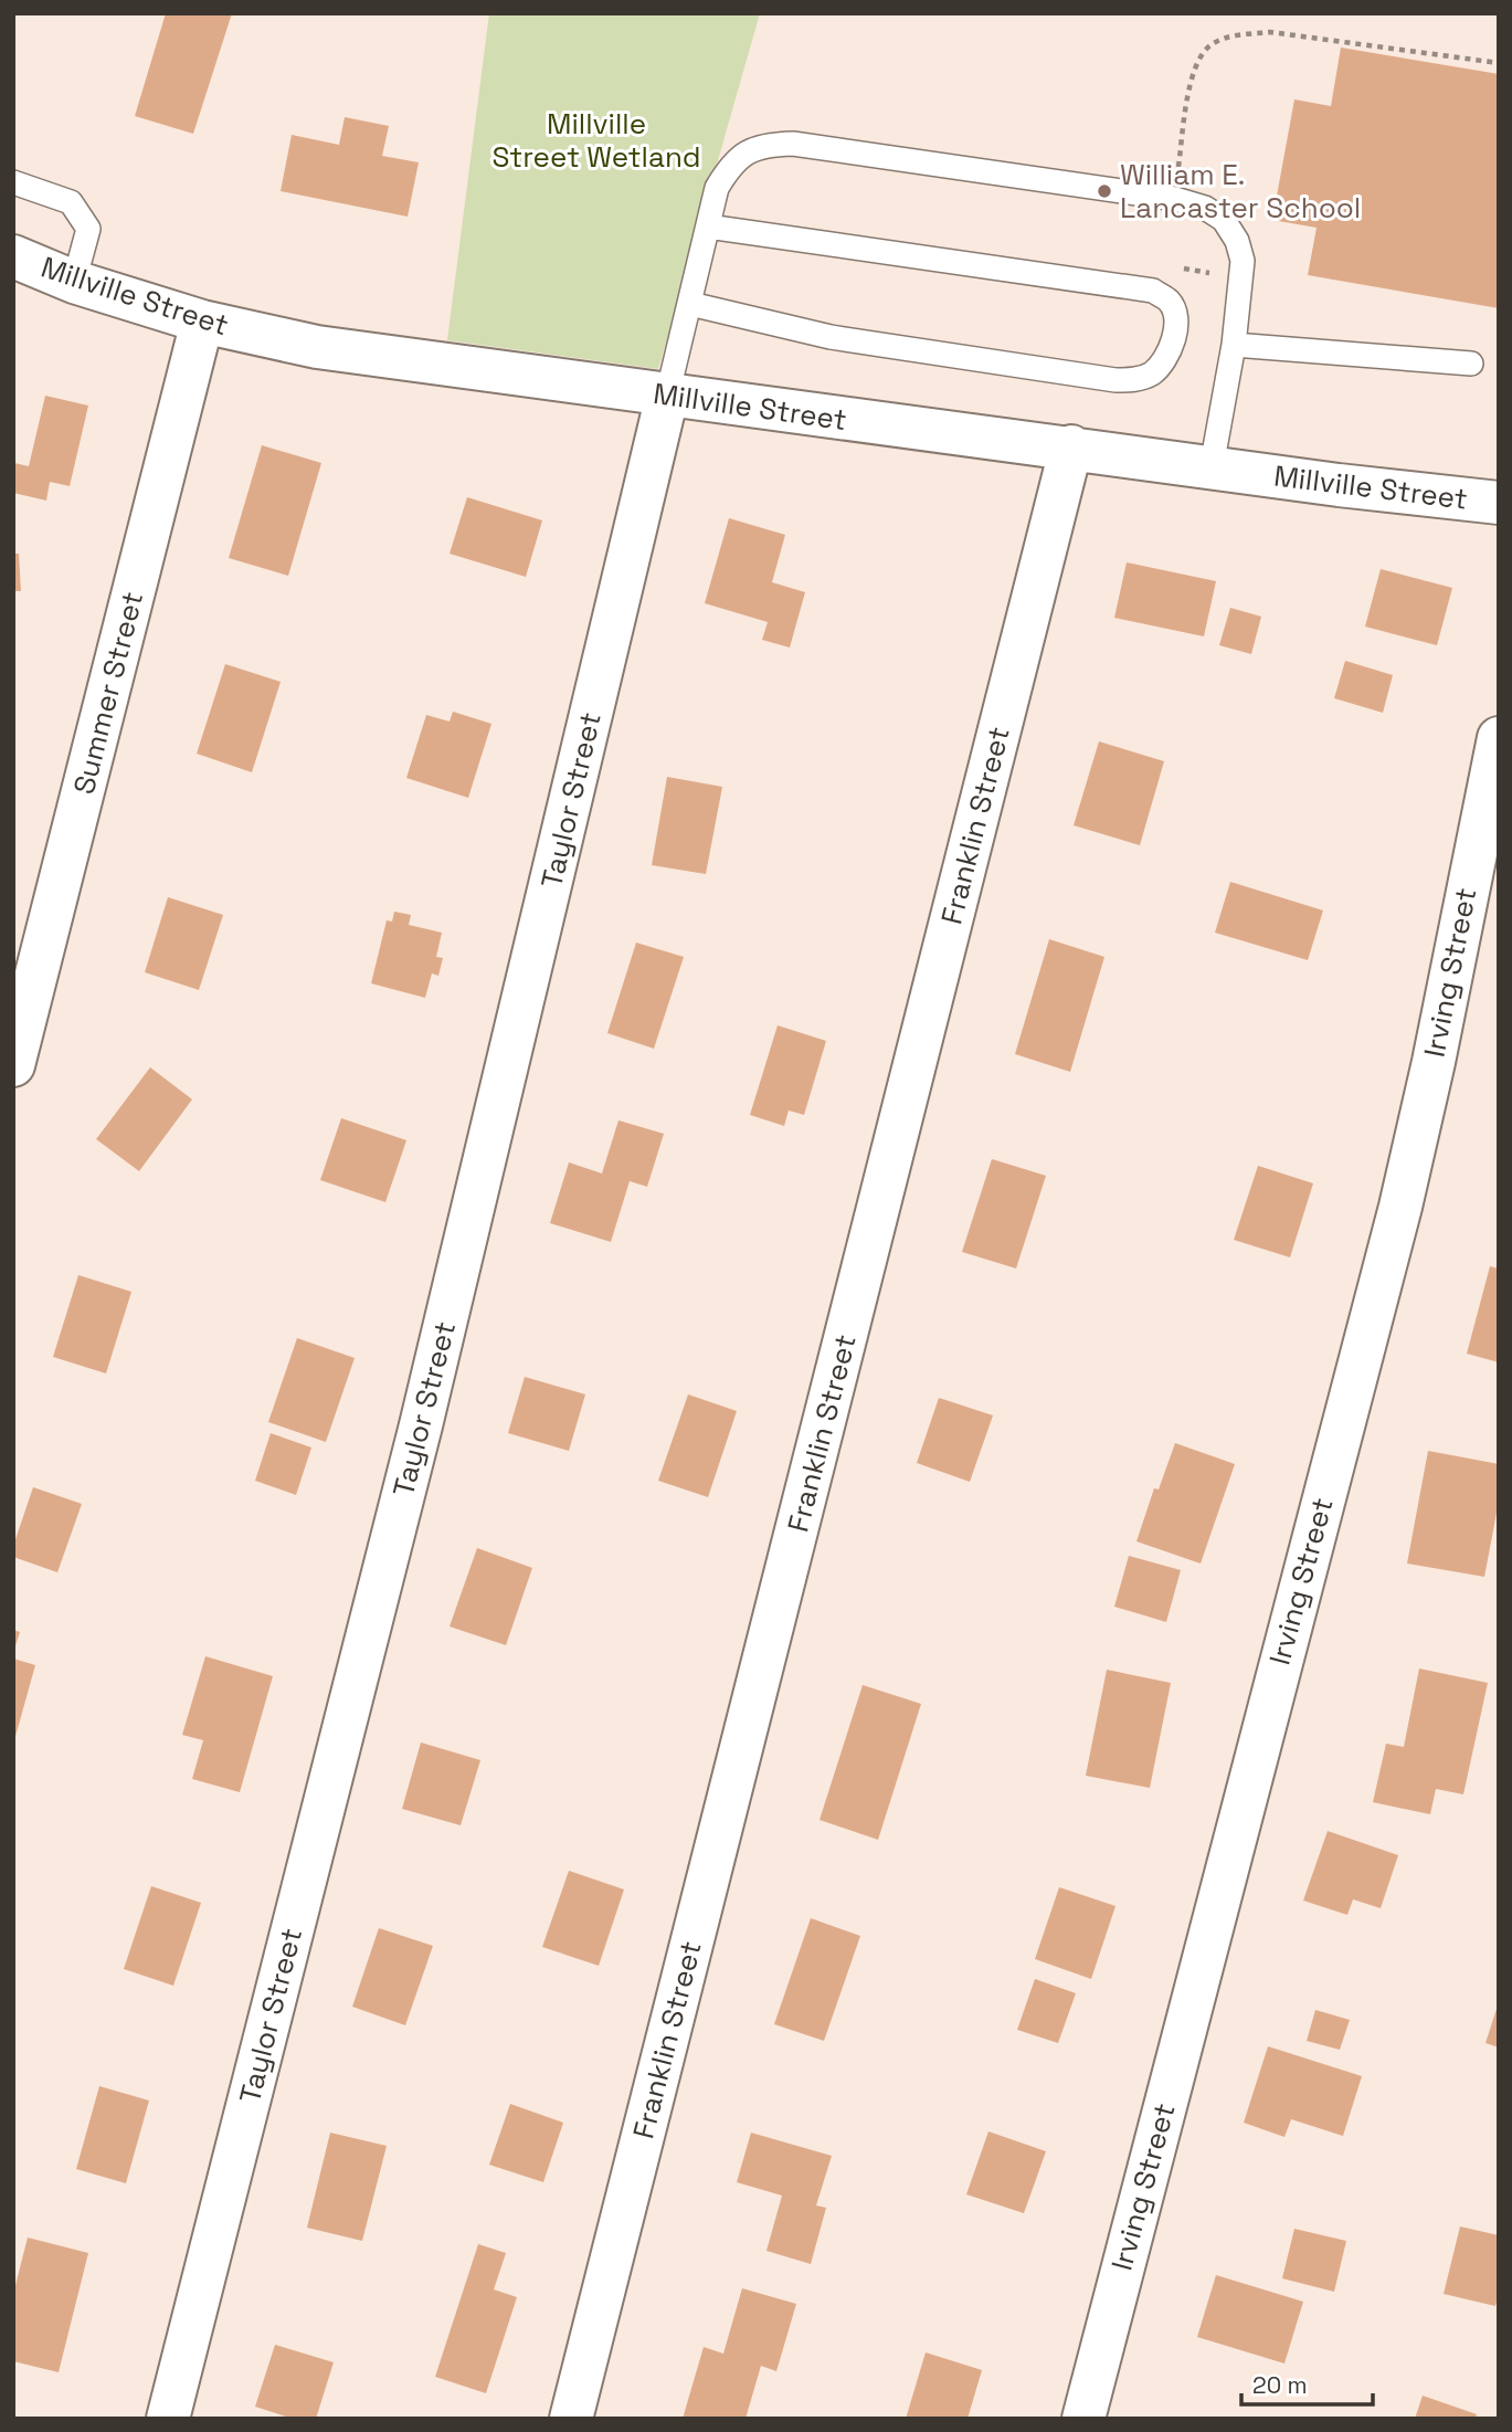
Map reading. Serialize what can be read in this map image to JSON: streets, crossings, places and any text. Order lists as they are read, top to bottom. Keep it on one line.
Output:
{"streets":{"street":["Millville Street","Summer Street","Taylor Street","Franklin Street","Irving Street"]},"crossings":[["Millville Street","Summer Street"],["Millville Street","Taylor Street"],["Millville Street","Franklin Street"]],"parks":["Millville Street Wetland"],"places":["William E. Lancaster School"],"scale_bar":"20 m"}
